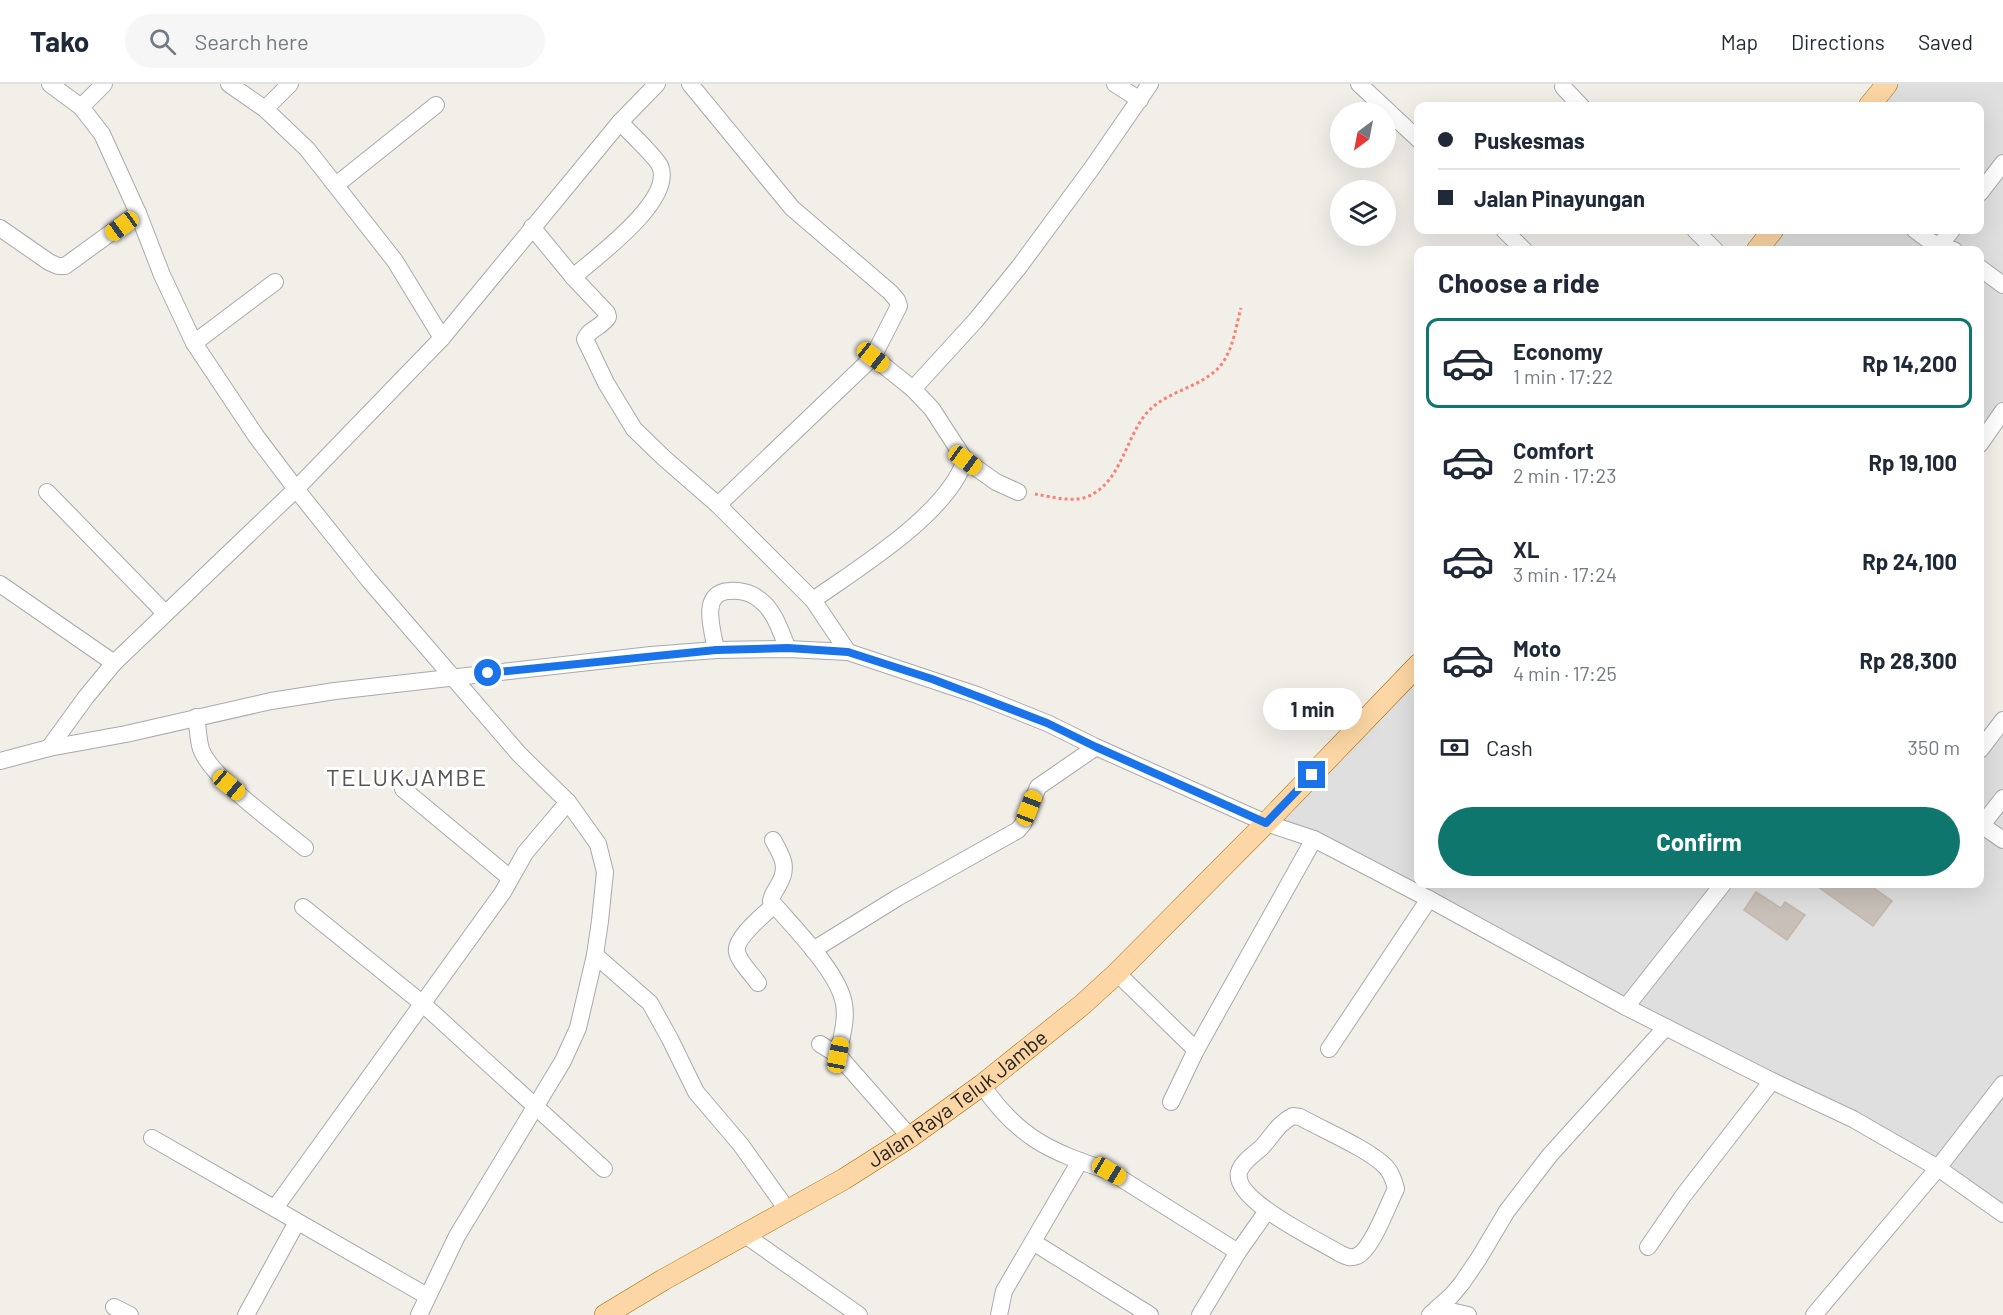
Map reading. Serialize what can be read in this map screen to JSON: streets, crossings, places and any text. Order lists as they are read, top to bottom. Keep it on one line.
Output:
{"streets":{"main road":["Jalan Raya Teluk Jambe"]},"districts":["TELUKJAMBE"],"north":"bottom left","page":{"header":"Tako","search":"Search here","nav":["Map","Directions","Saved"],"banner":["Puskesmas","Jalan Pinayungan"],"heading":"Choose a ride","list":[{"name":"Economy","note":"1 min · 17:22","value":"Rp 14,200"},{"name":"Comfort","note":"2 min · 17:23","value":"Rp 19,100"},{"name":"XL","note":"3 min · 17:24","value":"Rp 24,100"},{"name":"Moto","note":"4 min · 17:25","value":"Rp 28,300"}],"bubble":"1 min","pay":["Cash","350 m"],"buttons":"Confirm"}}
